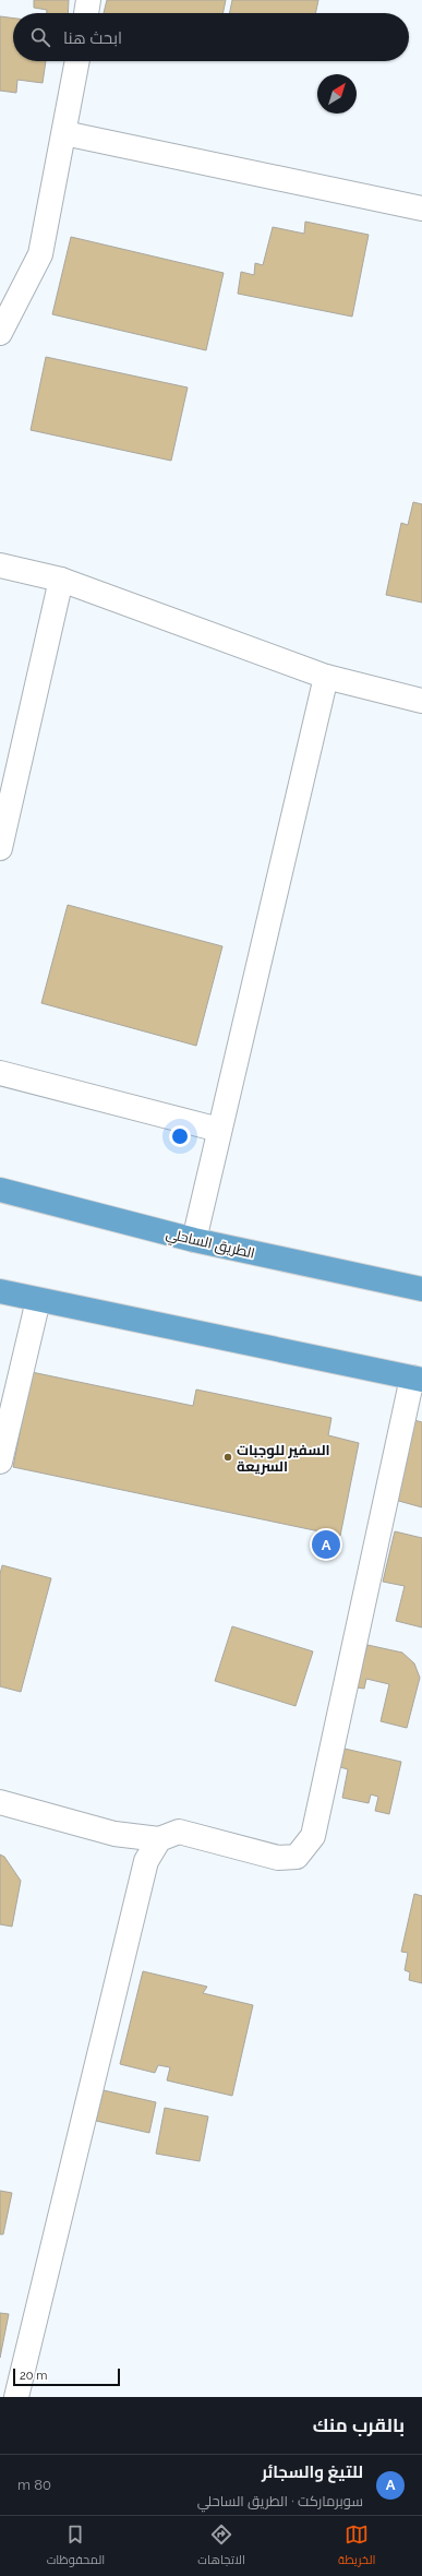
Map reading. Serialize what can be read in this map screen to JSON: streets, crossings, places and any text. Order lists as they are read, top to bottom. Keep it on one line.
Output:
{"streets":{"highway":["الطريق الساحلي"]},"places":["السفير للوجبات السريعة"],"scale_bar":"20 m","north":"top right","page":{"search":"ابحث هنا","pins":"A","scale":"20 m","heading":"بالقرب منك","list":[{"mark":"A","name":"للتيغ والسجائر","note":"سوبرماركت · الطريق الساحلي","value":"80 m"}],"nav":["الخريطة","الاتجاهات","المحفوظات"]}}
